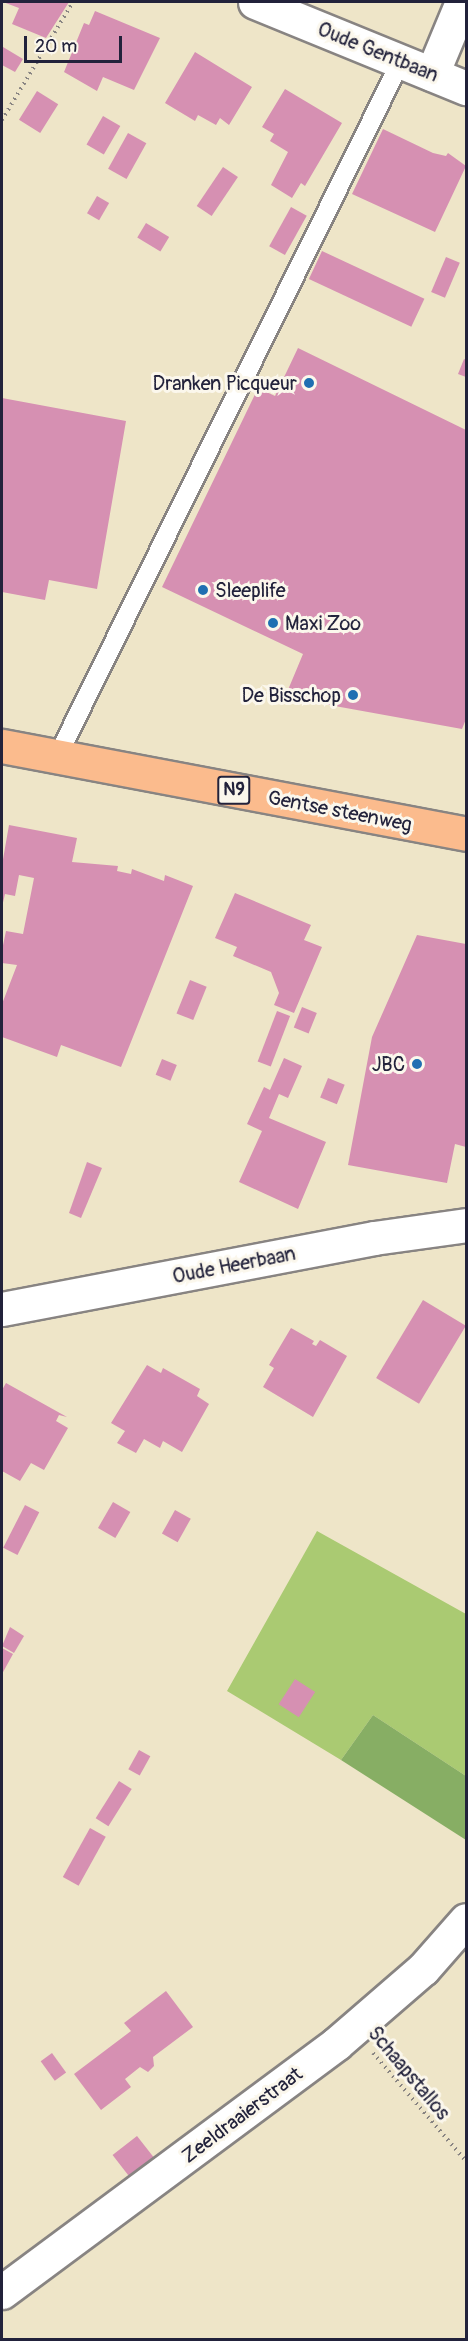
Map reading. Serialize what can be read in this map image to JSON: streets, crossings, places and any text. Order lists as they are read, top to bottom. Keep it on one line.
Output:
{"streets":{"main road":["N9","Gentse steenweg"],"street":["Oude Gentbaan","Oude Heerbaan","Zeeldraaierstraat"],"path":["Schaapstallos"]},"crossings":[["Schaapstallos","Zeeldraaierstraat"]],"places":["Dranken Picqueur","Sleeplife","Maxi Zoo","De Bisschop","JBC"],"scale_bar":"20 m"}
